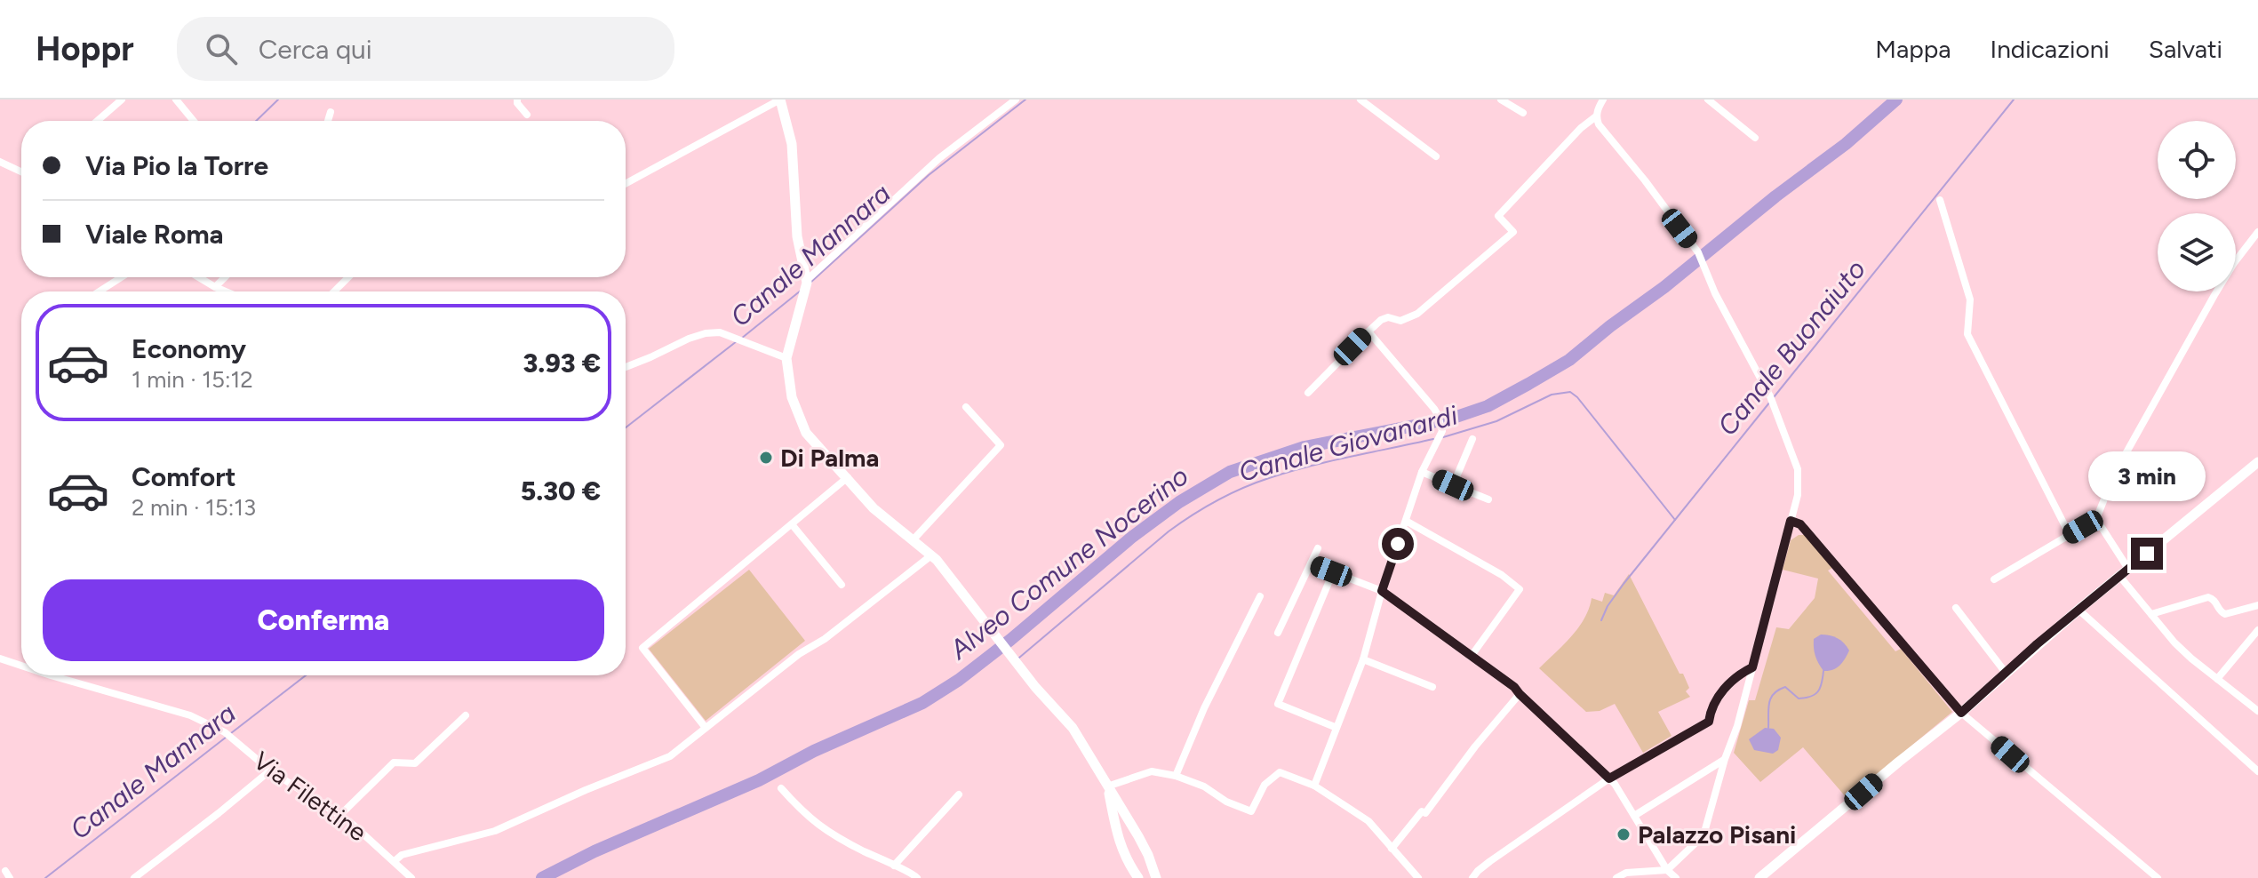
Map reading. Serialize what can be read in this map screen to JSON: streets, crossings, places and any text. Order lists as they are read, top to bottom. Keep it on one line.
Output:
{"streets":{"street":["Via Filettine"]},"water":["Canale Mannara","Canale Buonaiuto","Canale Giovanardi","Alveo Comune Nocerino"],"places":["Di Palma","Palazzo Pisani"],"page":{"header":"Hoppr","search":"Cerca qui","nav":["Mappa","Indicazioni","Salvati"],"banner":["Via Pio la Torre","Viale Roma"],"list":[{"name":"Economy","note":"1 min · 15:12","value":"3.93 €"},{"name":"Comfort","note":"2 min · 15:13","value":"5.30 €"}],"bubble":"3 min","buttons":"Conferma"}}
